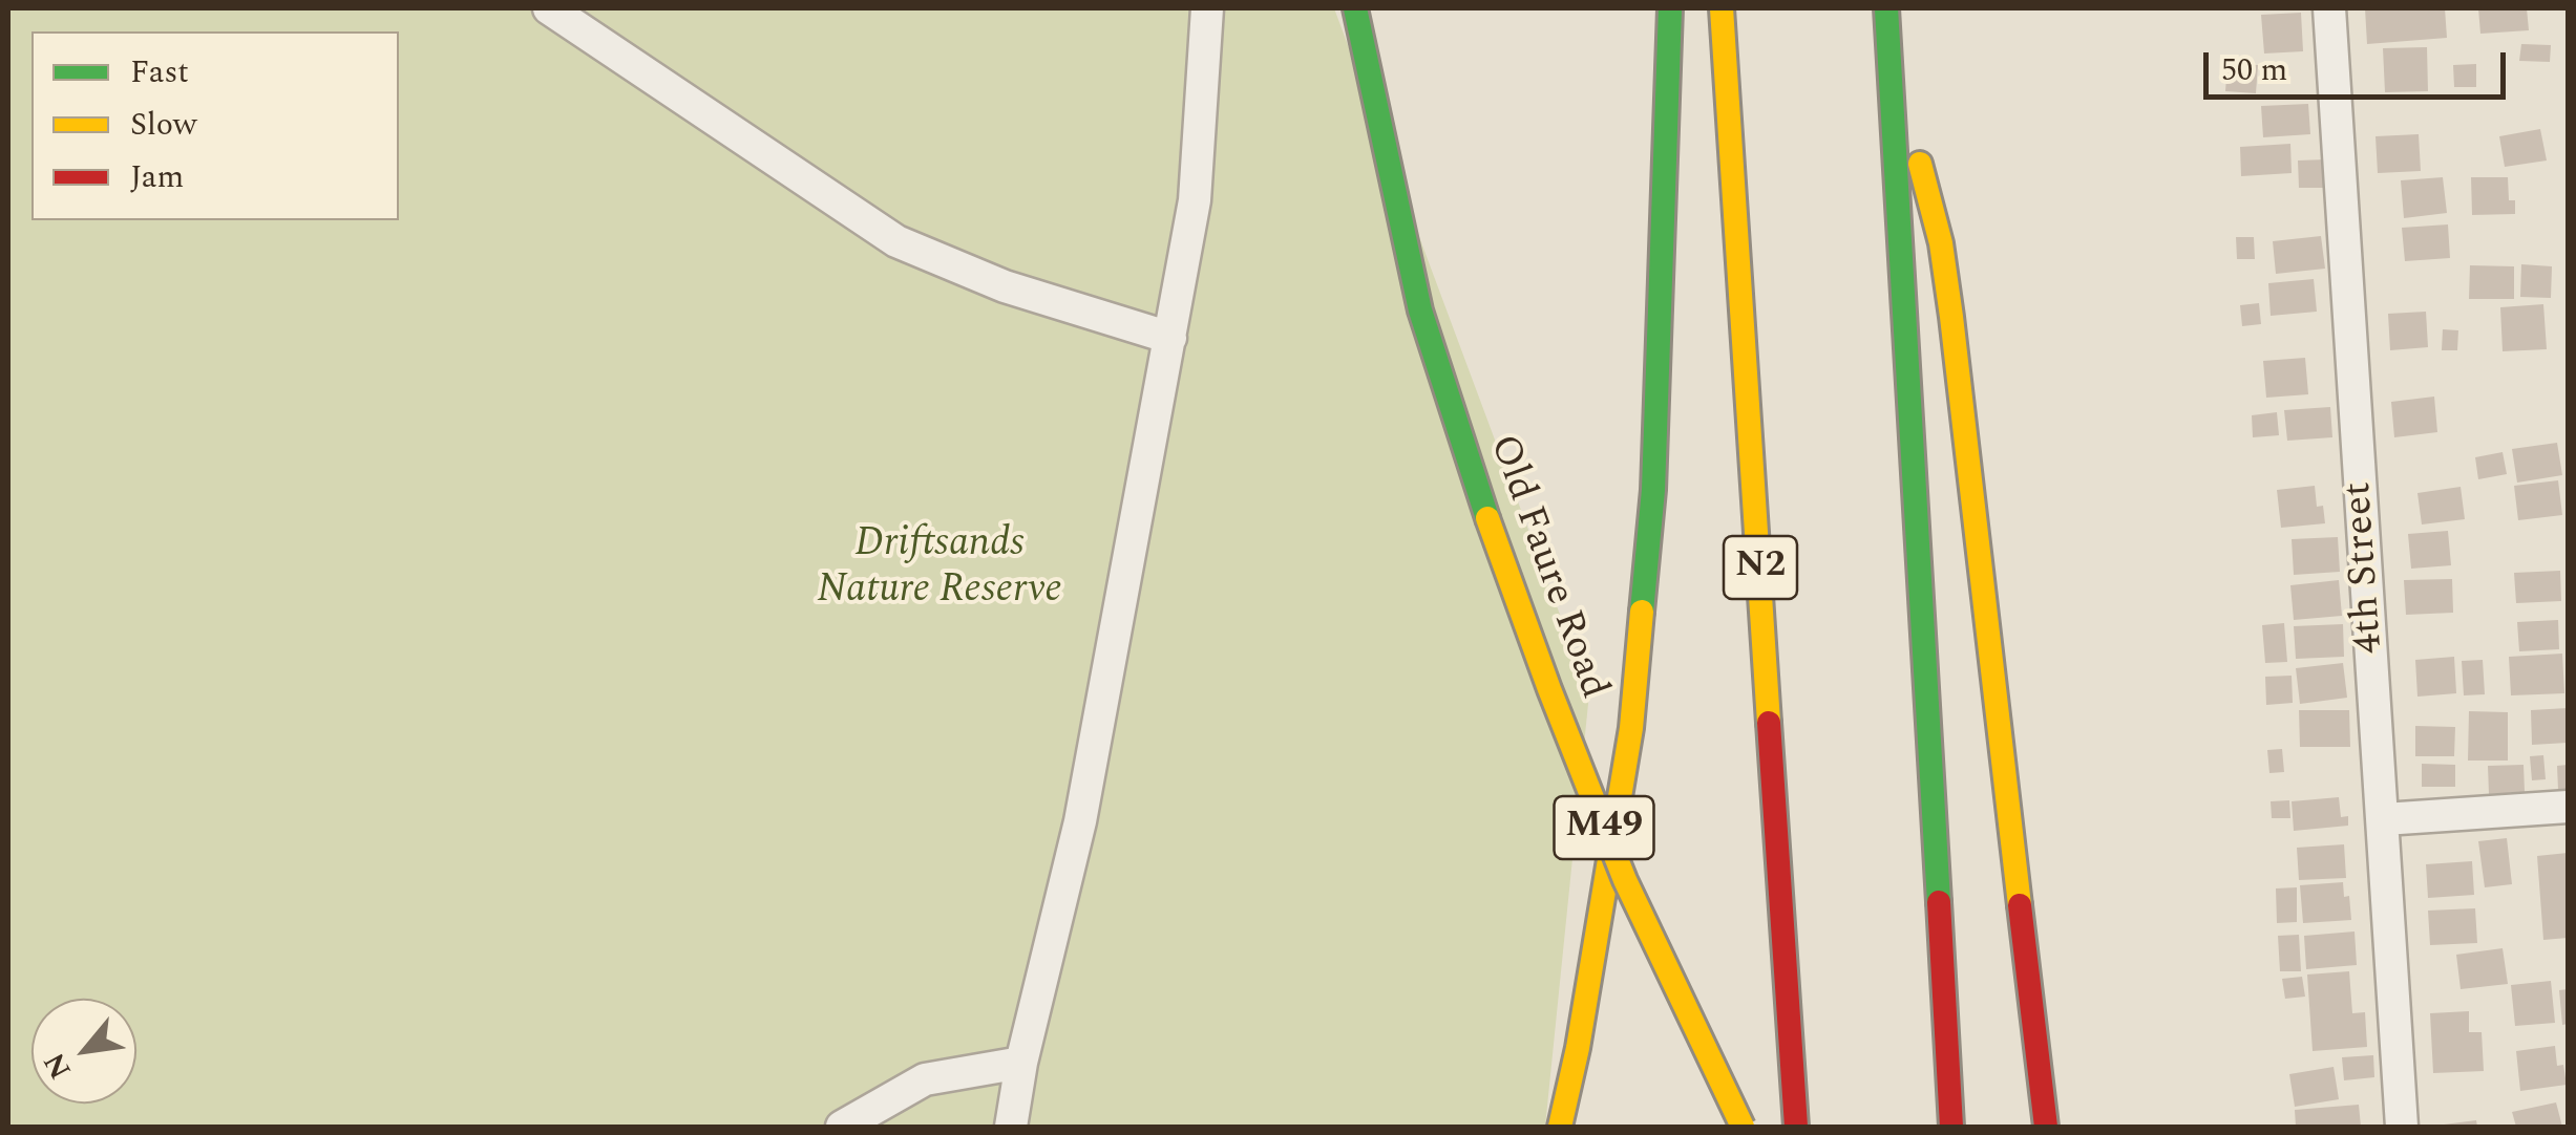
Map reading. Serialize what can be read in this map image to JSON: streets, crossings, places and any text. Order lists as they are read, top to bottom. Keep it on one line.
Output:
{"streets":{"main road":["Old Faure Road","N2","M49"],"street":["4th Street"]},"parks":["Driftsands Nature Reserve"],"legend":["Fast","Slow","Jam"],"scale_bar":"50 m","north":"bottom left"}
